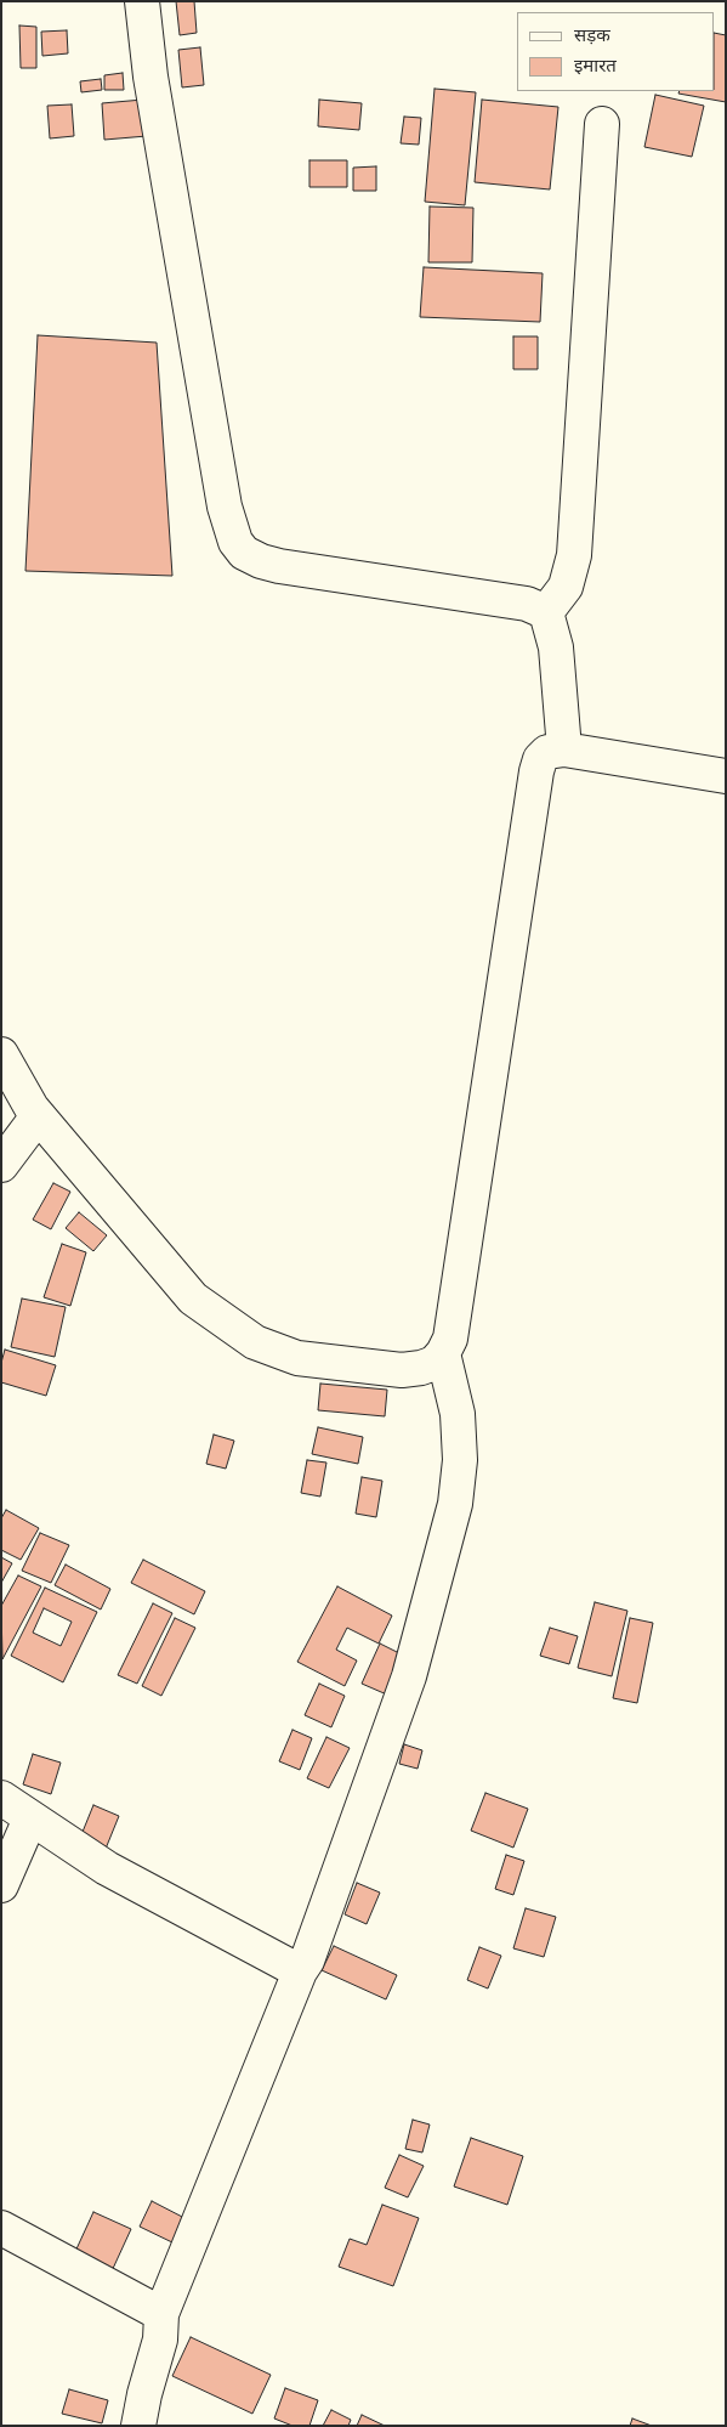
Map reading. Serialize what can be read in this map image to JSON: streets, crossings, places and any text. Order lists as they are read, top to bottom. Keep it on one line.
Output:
{"legend":["सड़क","इमारत"]}
